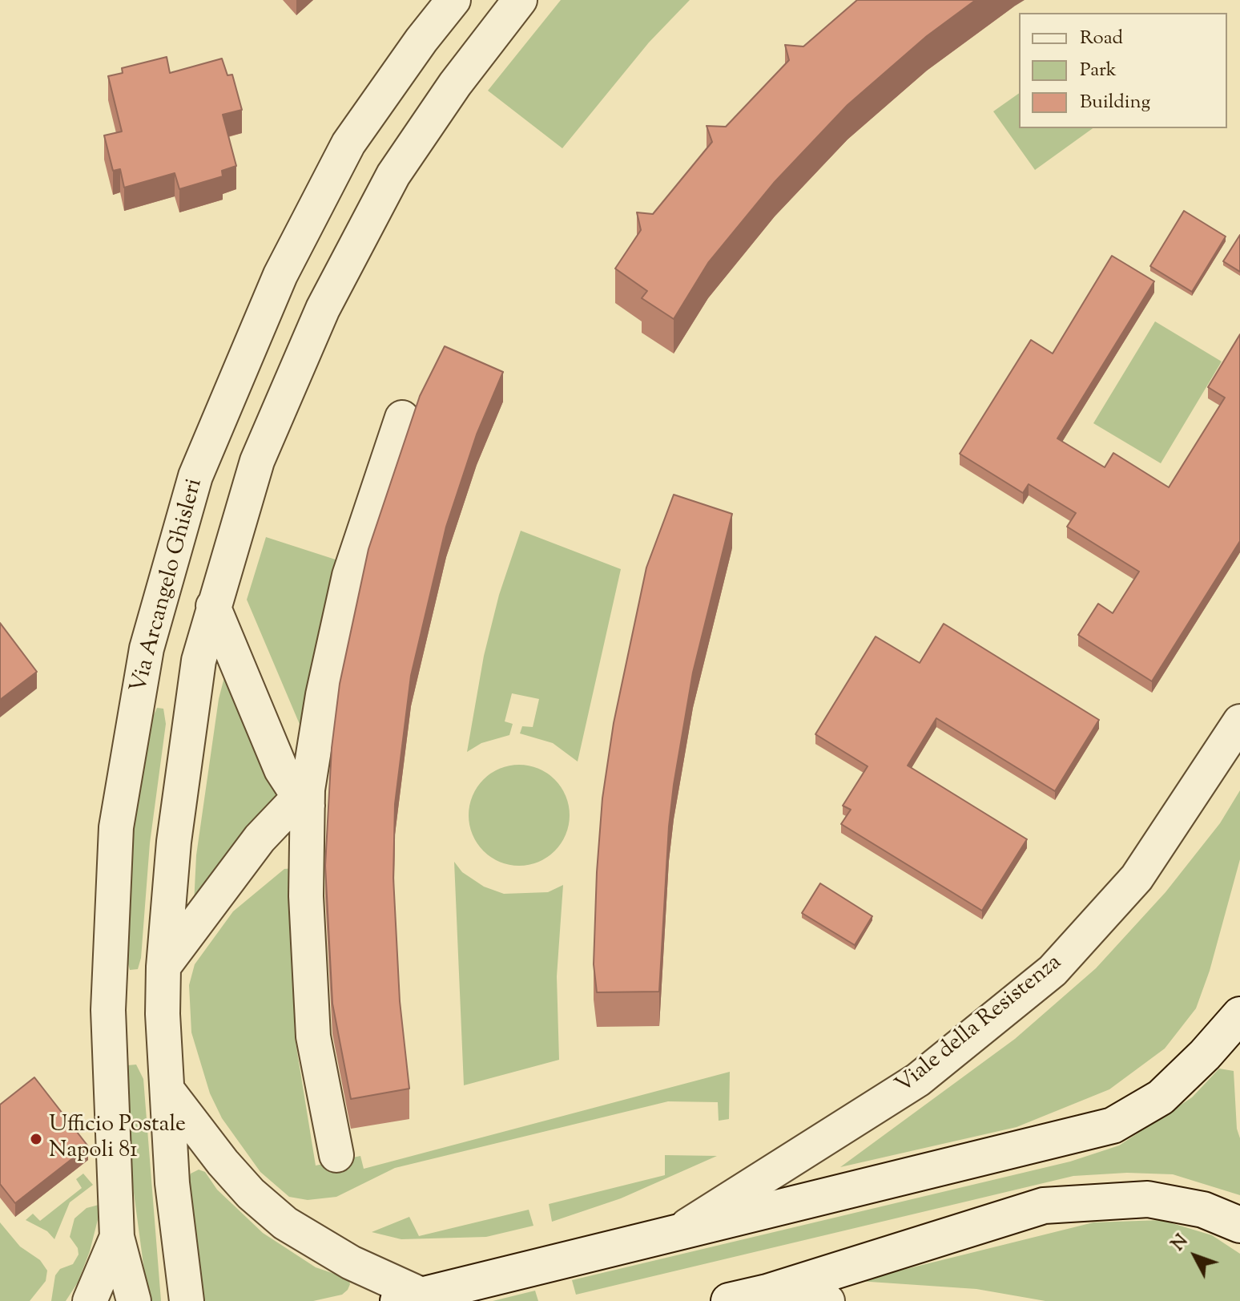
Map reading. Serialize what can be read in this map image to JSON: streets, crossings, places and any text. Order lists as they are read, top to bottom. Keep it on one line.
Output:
{"streets":{"street":["Via Arcangelo Ghisleri","Viale della Resistenza"]},"places":["Ufficio Postale Napoli 81"],"legend":["Road","Park","Building"],"north":"top left"}
